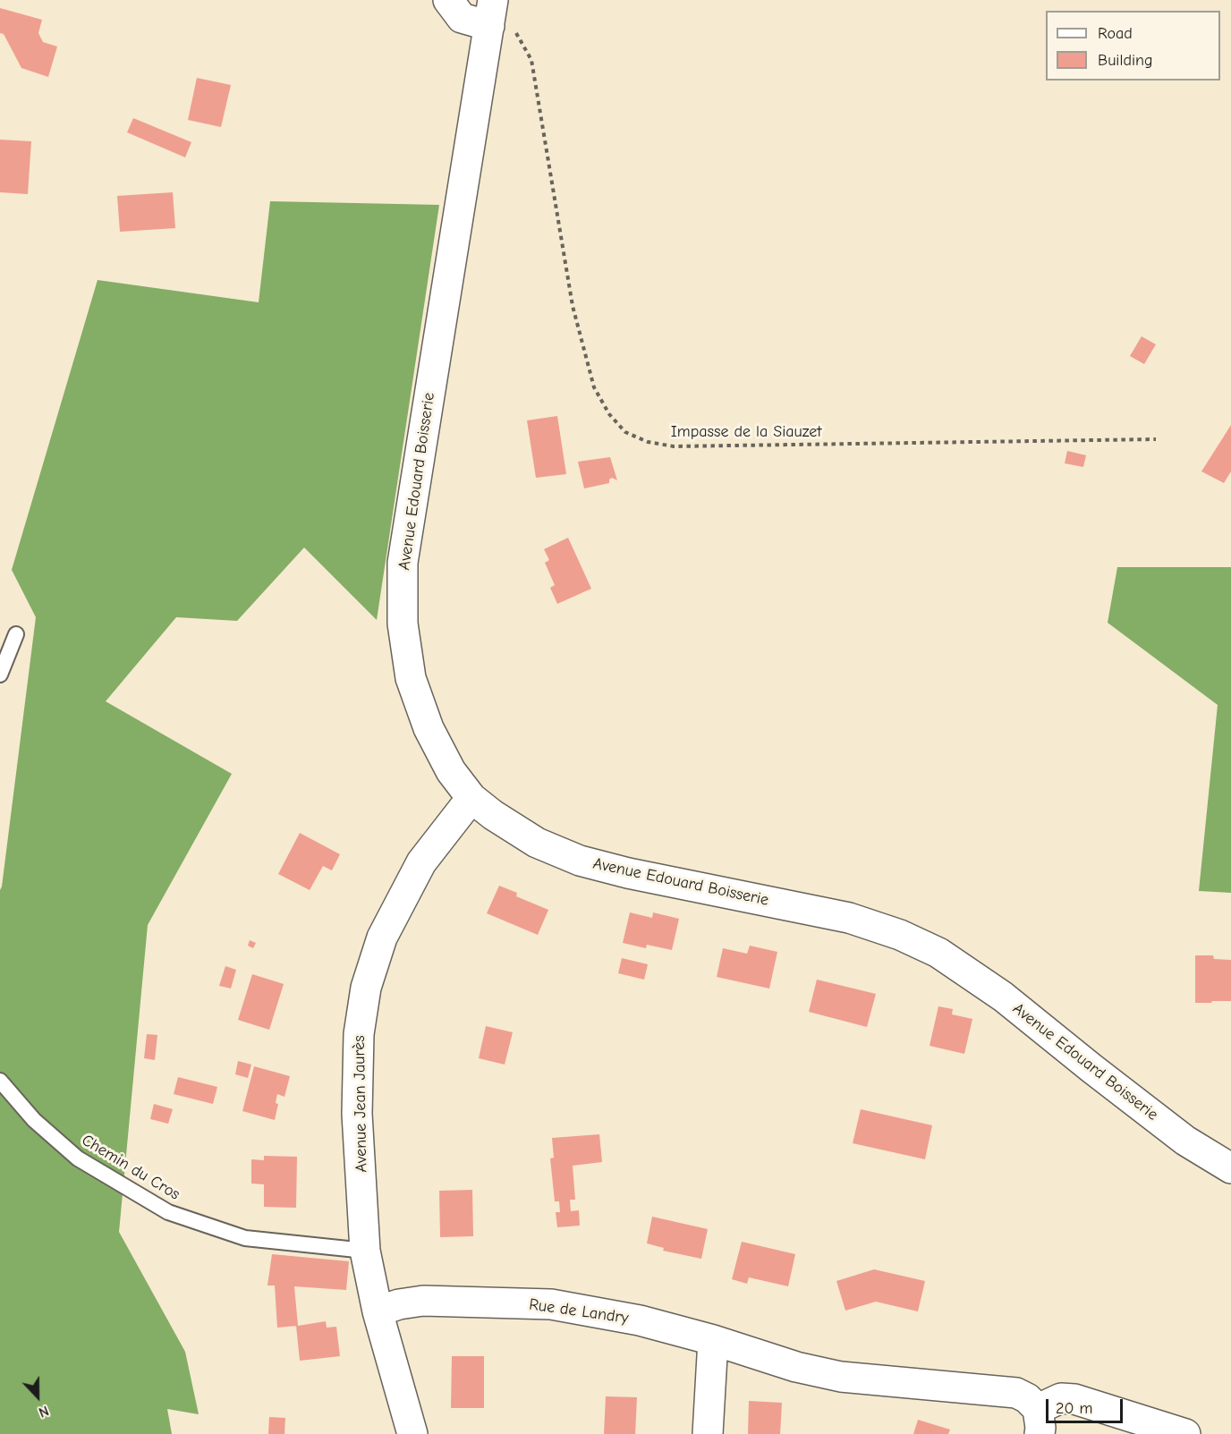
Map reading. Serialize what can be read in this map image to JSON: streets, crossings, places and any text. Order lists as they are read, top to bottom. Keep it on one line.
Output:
{"streets":{"street":["Avenue Edouard Boisserie","Avenue Jean Jaurès","Rue de Landry"],"lane":["Chemin du Cros"],"path":["Impasse de la Siauzet"]},"crossings":[["Impasse de la Siauzet","Avenue Edouard Boisserie"],["Avenue Edouard Boisserie","Avenue Jean Jaurès"],["Avenue Jean Jaurès","Chemin du Cros"],["Avenue Jean Jaurès","Rue de Landry"]],"legend":["Road","Building"],"scale_bar":"20 m","north":"bottom"}
